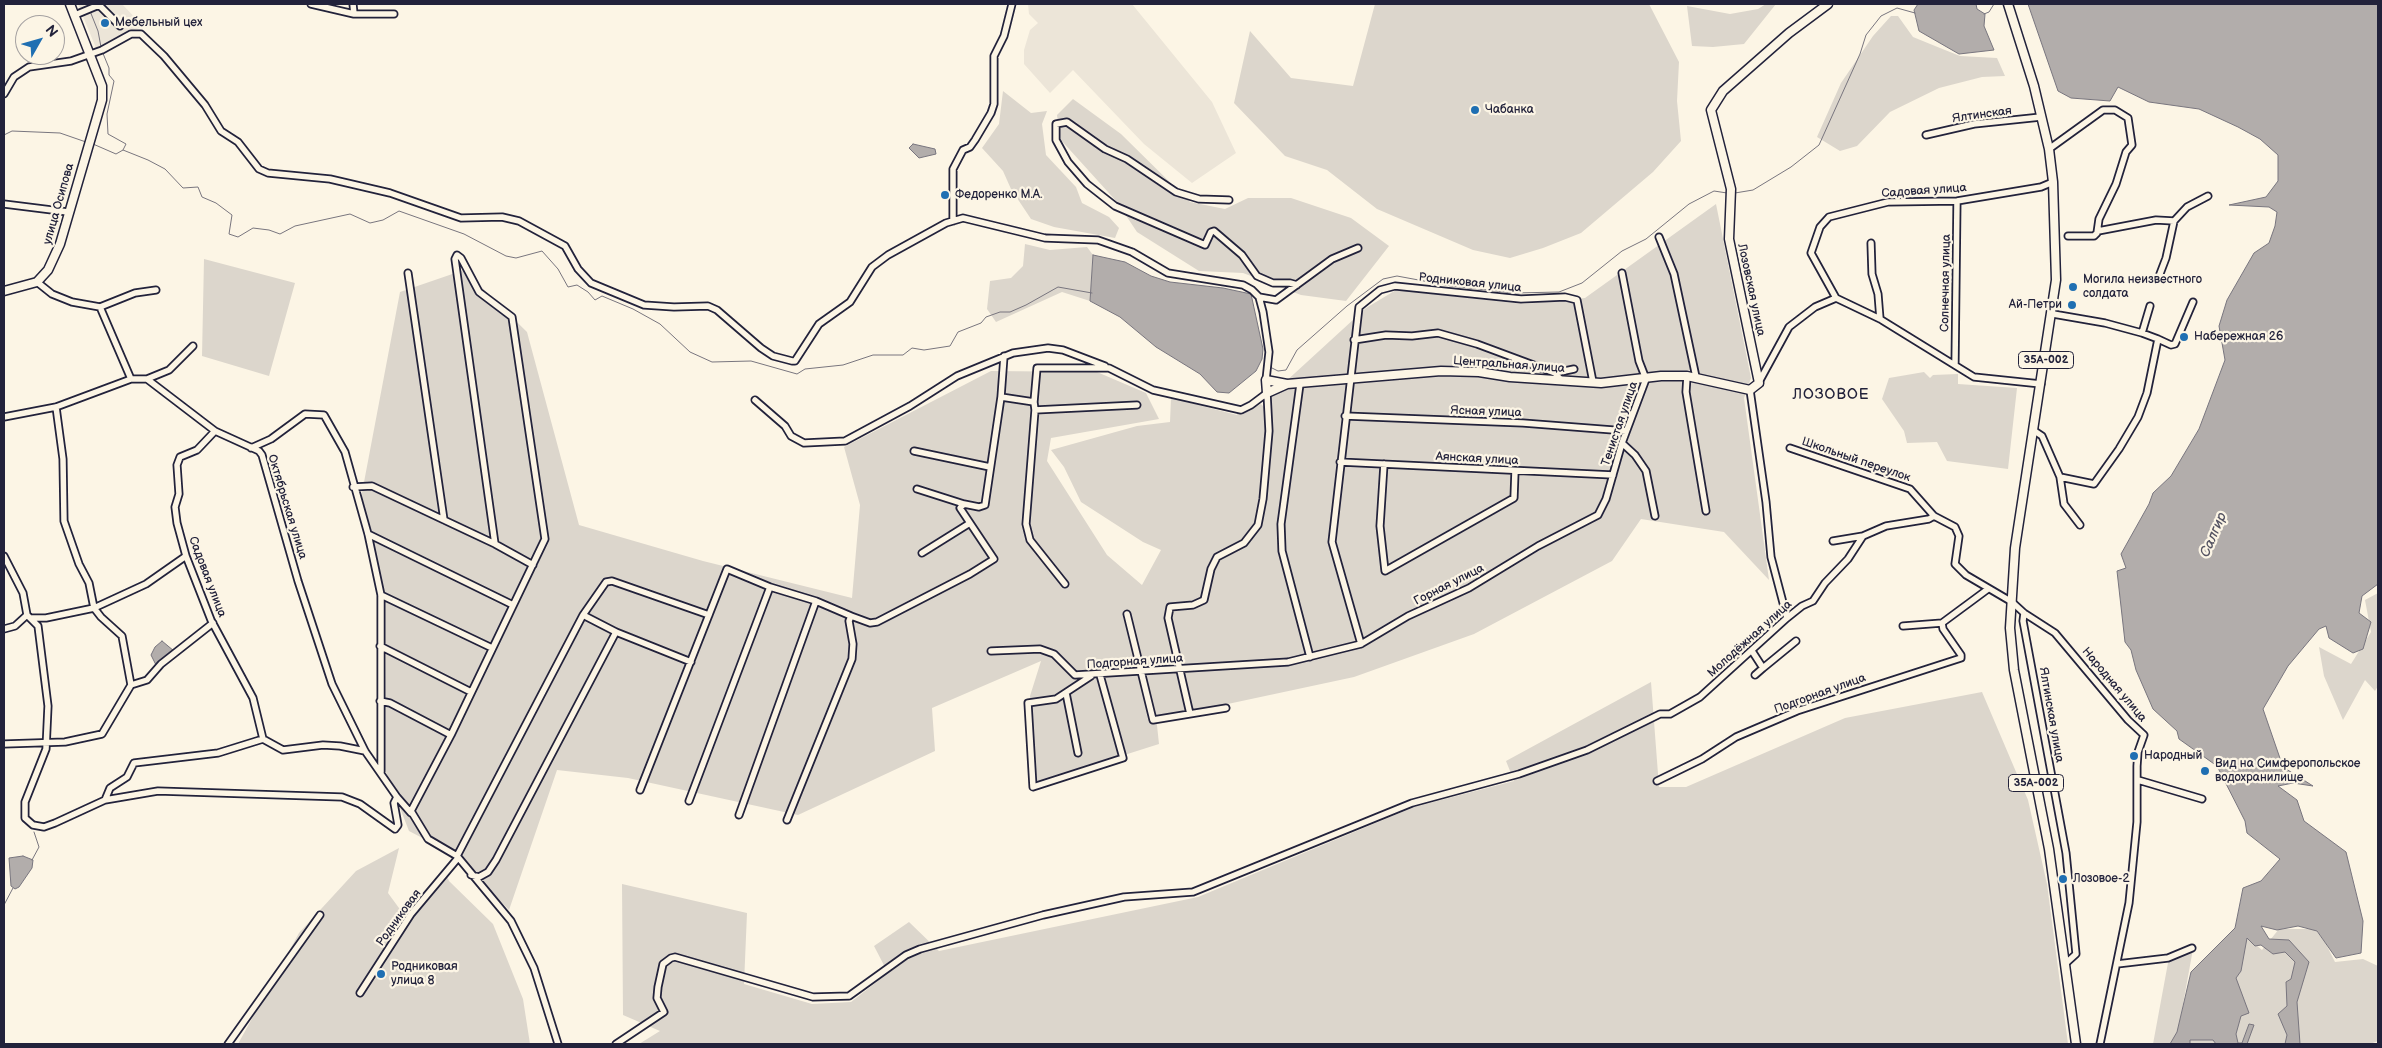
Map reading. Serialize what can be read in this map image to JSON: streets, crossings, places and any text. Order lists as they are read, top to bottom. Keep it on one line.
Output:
{"streets":{"main road":["улица Осипова","Лозовская улица","35А-002","Центральная улица"],"street":["Ялтинская","Садовая улица","Родниковая улица","Солнечная улица","Ясная улица","Тенистая улица","Аянская улица","Школьный переулок","Октябрьская улица","Горная улица","Молодёжная улица","Подгорная улица","Народная улица","Ялтинская улица","Родниковая"]},"crossings":[["Ялтинская","35А-002"],["Садовая улица","Солнечная улица"],["Садовая улица","35А-002"],["Садовая улица","Октябрьская улица"],["Родниковая улица","Центральная улица"],["Родниковая улица","Ясная улица"],["Родниковая улица","Аянская улица"],["Родниковая улица","Горная улица"],["35А-002","Народная улица"],["35А-002","Ялтинская улица"],["Центральная улица","Тенистая улица"],["Ясная улица","Тенистая улица"],["Тенистая улица","Аянская улица"],["Тенистая улица","Горная улица"],["Аянская улица","Горная улица"],["Школьный переулок","Народная улица"],["Октябрьская улица","Родниковая"],["Горная улица","Подгорная улица"],["Народная улица","Ялтинская улица"]],"districts":["ЛОЗОВОЕ"],"water":["Салгир"],"places":["Мебельный цех","Чабанка","Федоренко М.А.","Могила неизвестного солдата","Ай-Петри","Набережная 26","Народный","Вид на Симферопольское водохранилище","Лозовое-2","Родниковая улица 8"],"north":"top right"}
